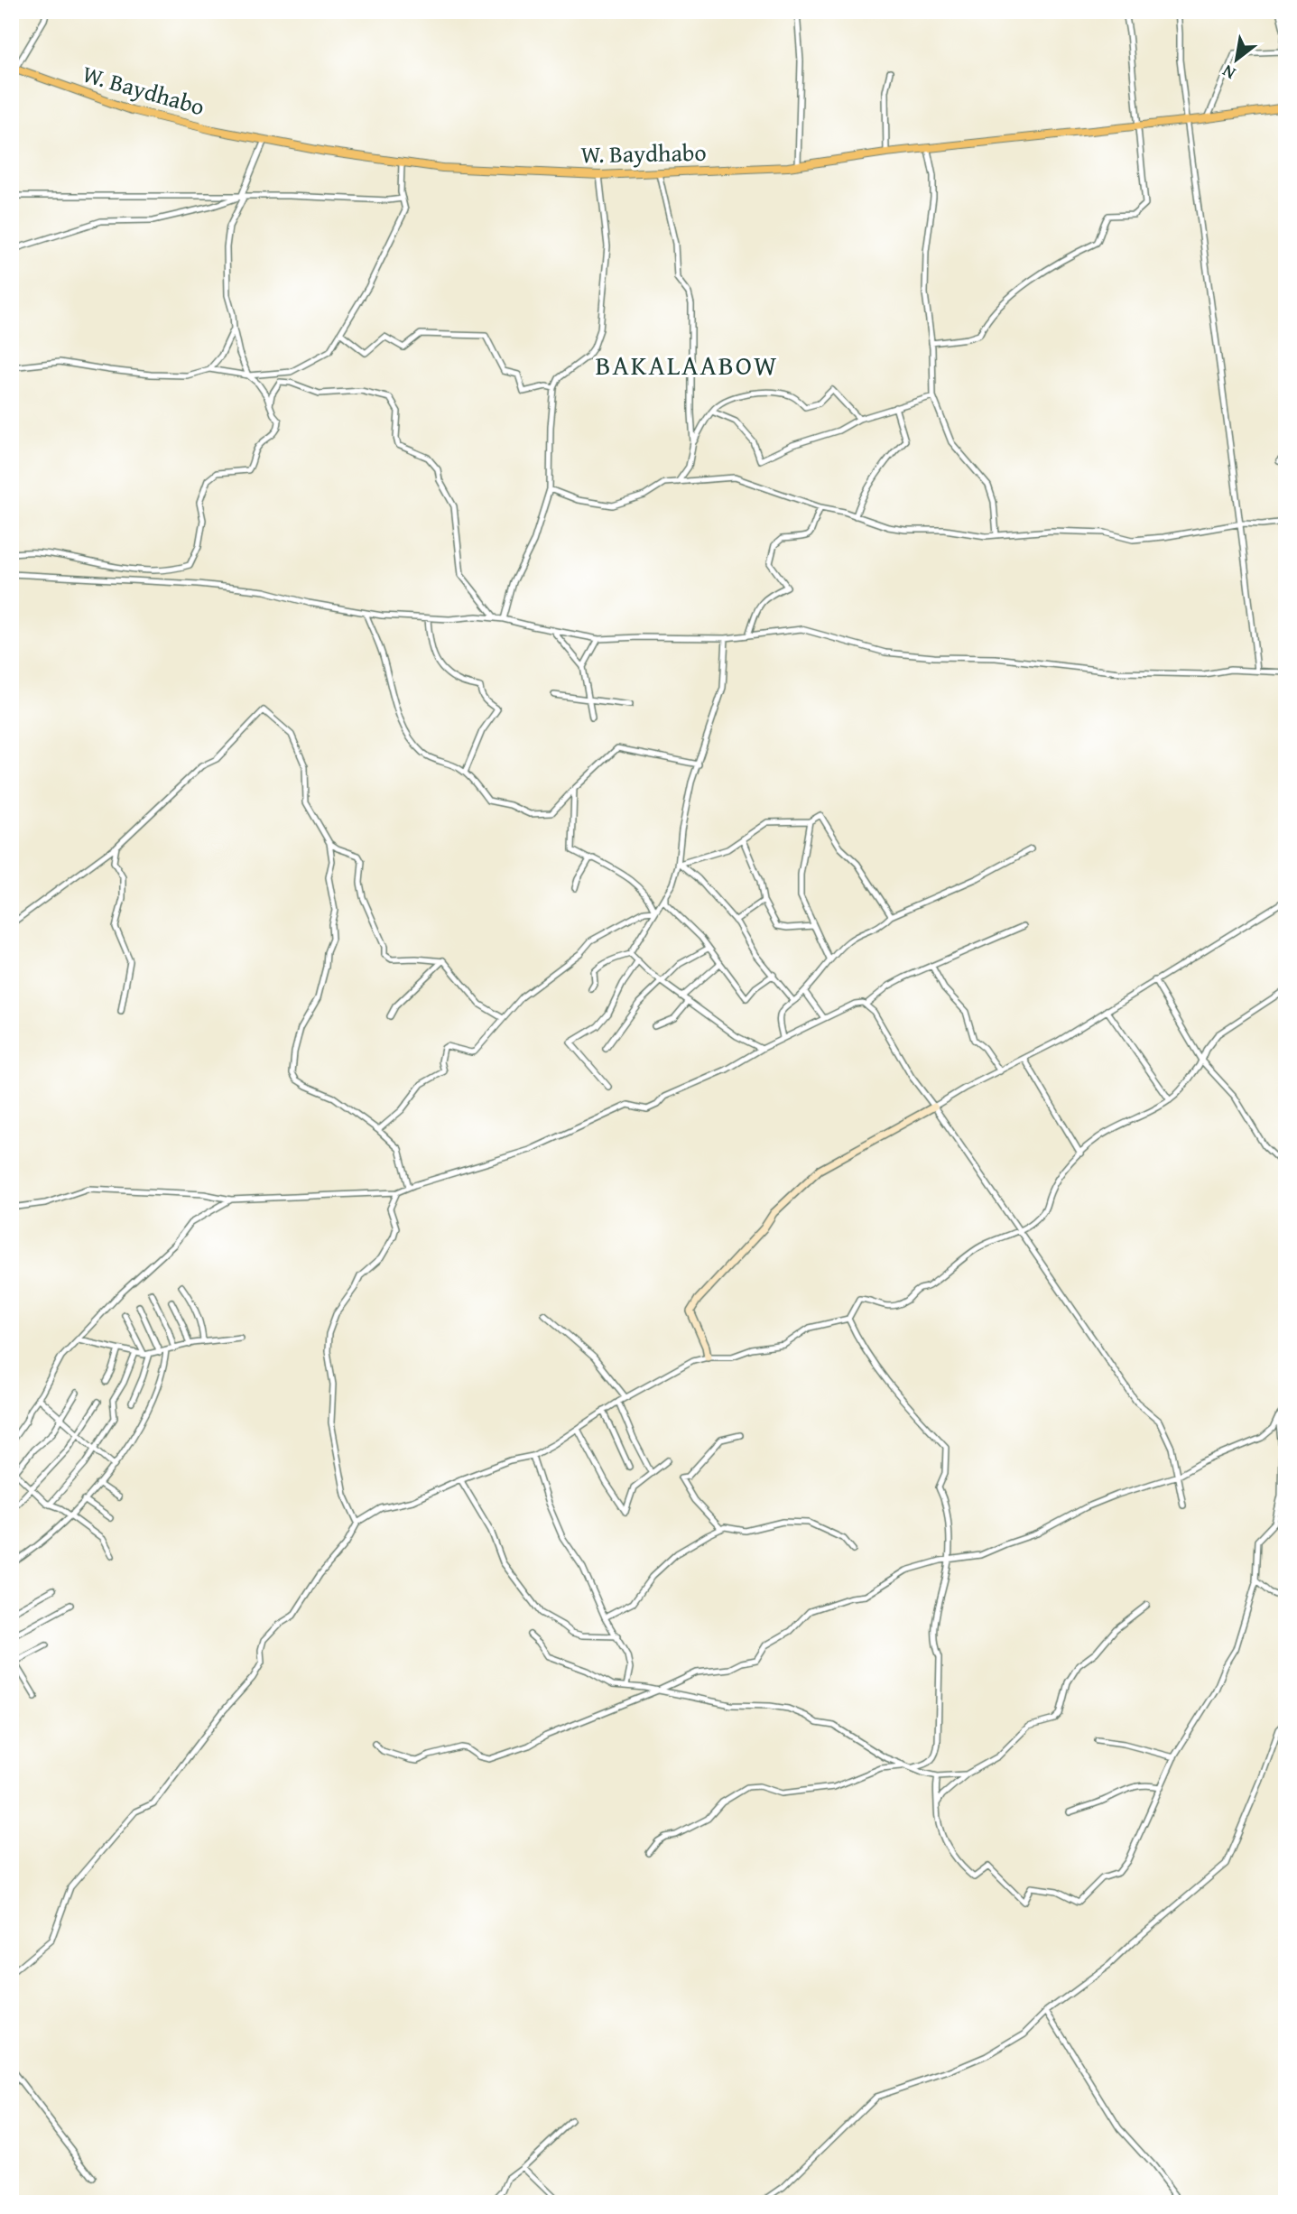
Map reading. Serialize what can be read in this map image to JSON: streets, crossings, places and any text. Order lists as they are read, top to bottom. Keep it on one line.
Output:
{"streets":{"main road":["W. Baydhabo"]},"districts":["BAKALAABOW"],"north":"bottom left"}
